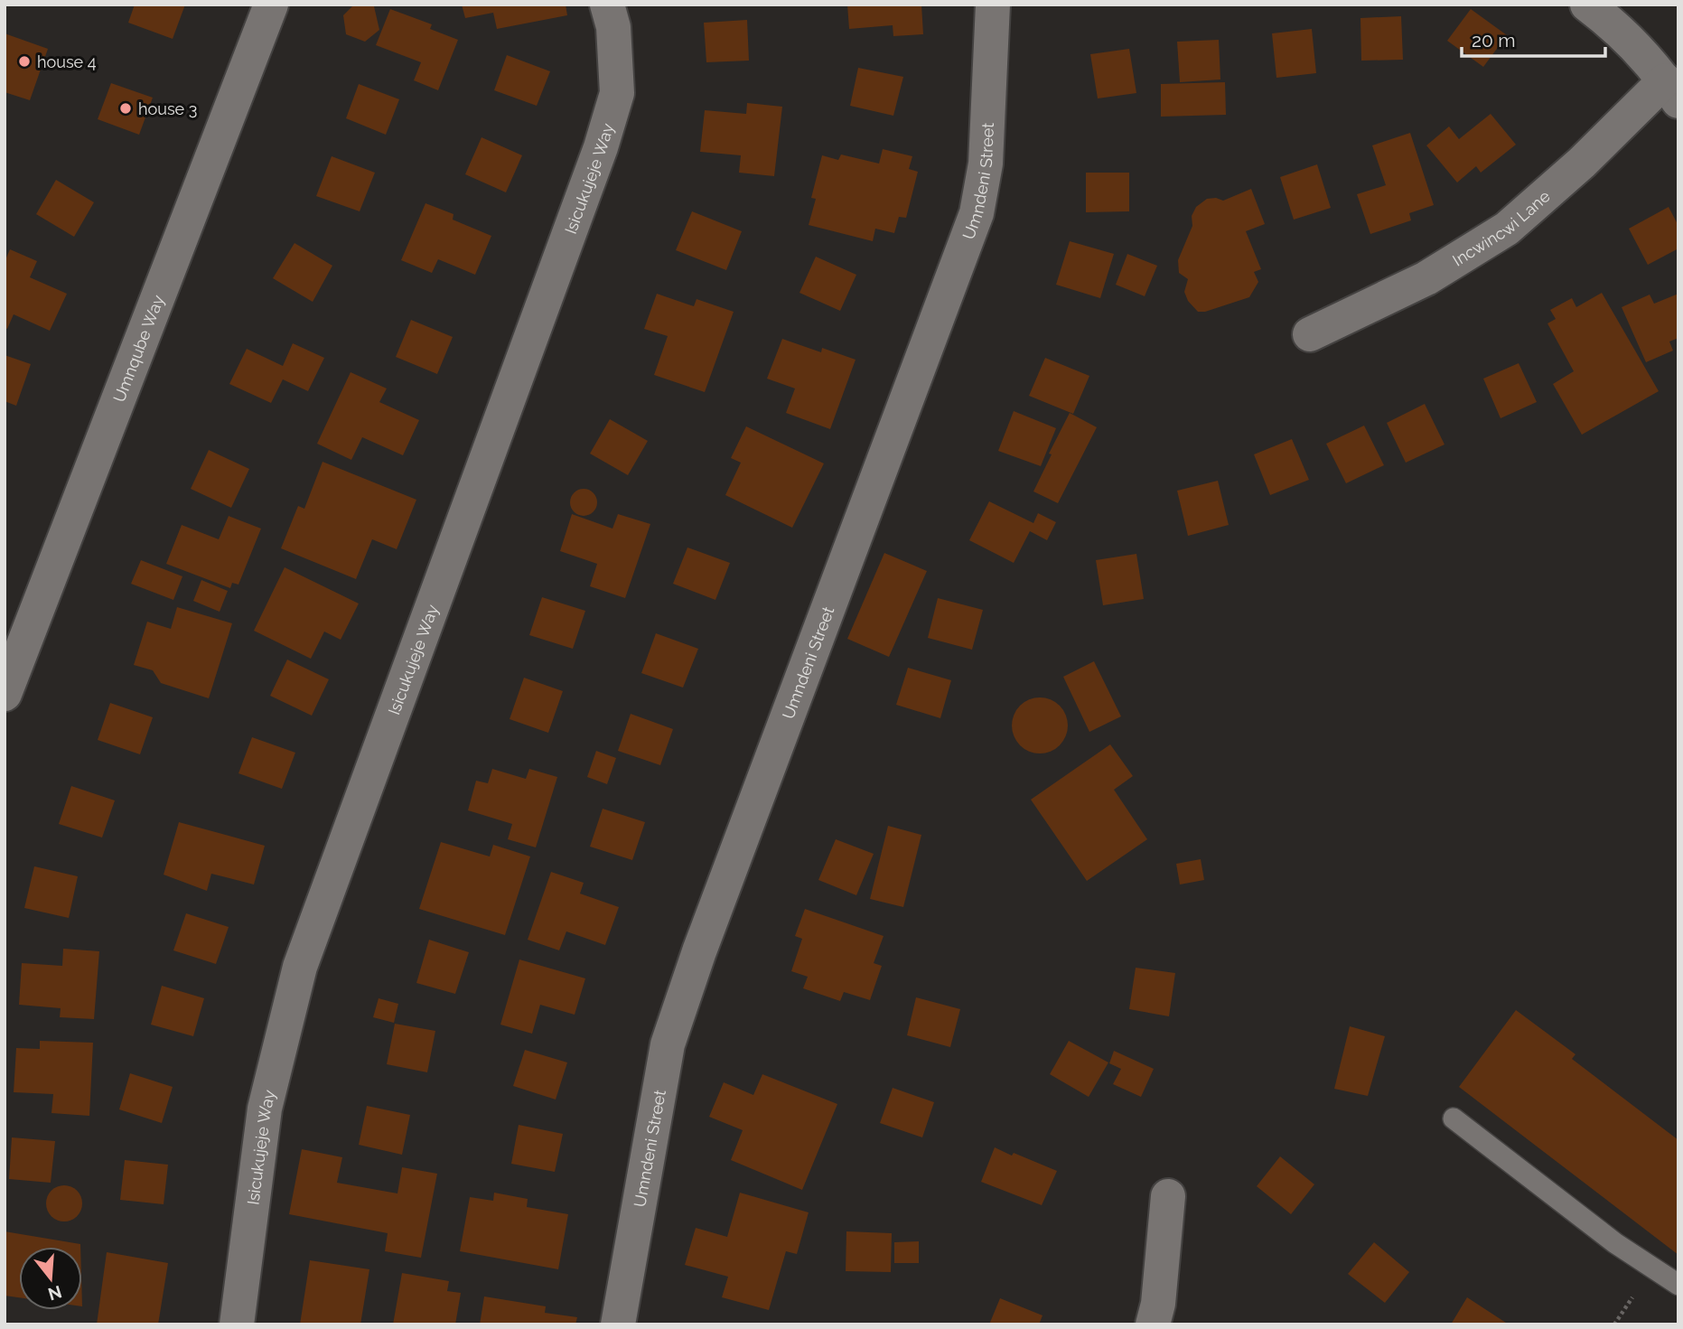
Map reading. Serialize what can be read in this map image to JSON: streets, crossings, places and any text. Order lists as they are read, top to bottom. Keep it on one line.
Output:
{"streets":{"street":["Isicukujeje Way","Umndeni Street","Incwincwi Lane","Umnqube Way"]},"places":["house 4","house 3"],"scale_bar":"20 m","north":"bottom"}
